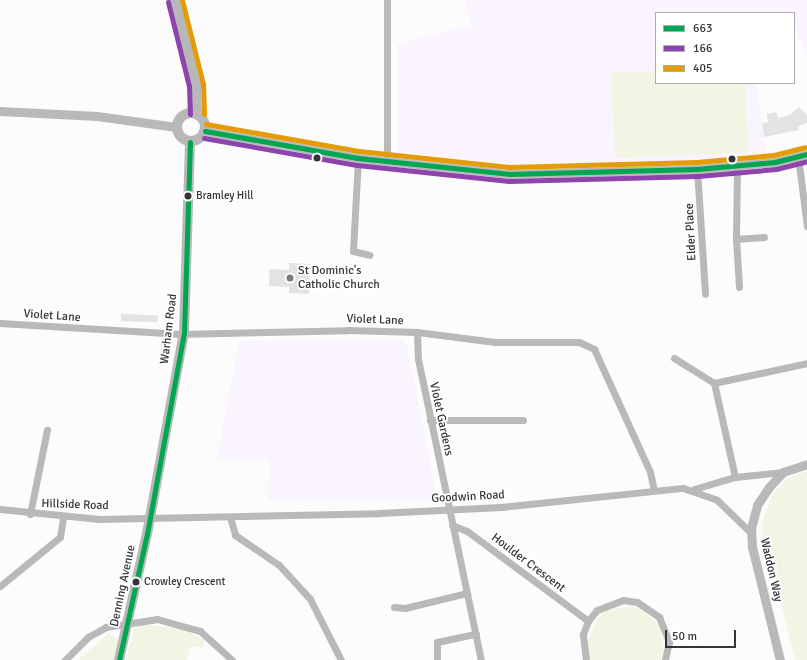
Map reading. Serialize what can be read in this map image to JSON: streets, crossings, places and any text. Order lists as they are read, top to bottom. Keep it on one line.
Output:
{"streets":{"main road":["Warham Road","Denning Avenue"],"street":["Elder Place","Violet Lane","Violet Gardens","Goodwin Road","Hillside Road","Houlder Crescent","Waddon Way"]},"crossings":[["Violet Lane","Warham Road"],["Violet Lane","Violet Gardens"],["Violet Lane","Goodwin Road"],["Warham Road","Goodwin Road"],["Warham Road","Hillside Road"],["Warham Road","Denning Avenue"],["Violet Gardens","Goodwin Road"],["Violet Gardens","Houlder Crescent"],["Goodwin Road","Hillside Road"],["Goodwin Road","Waddon Way"],["Goodwin Road","Denning Avenue"],["Hillside Road","Denning Avenue"]],"places":["Bramley Hill","St Dominic's Catholic Church","Crowley Crescent"],"lines":["transit line 405","transit line 166","transit line 663"],"legend":["663","166","405"],"scale_bar":"50 m"}
